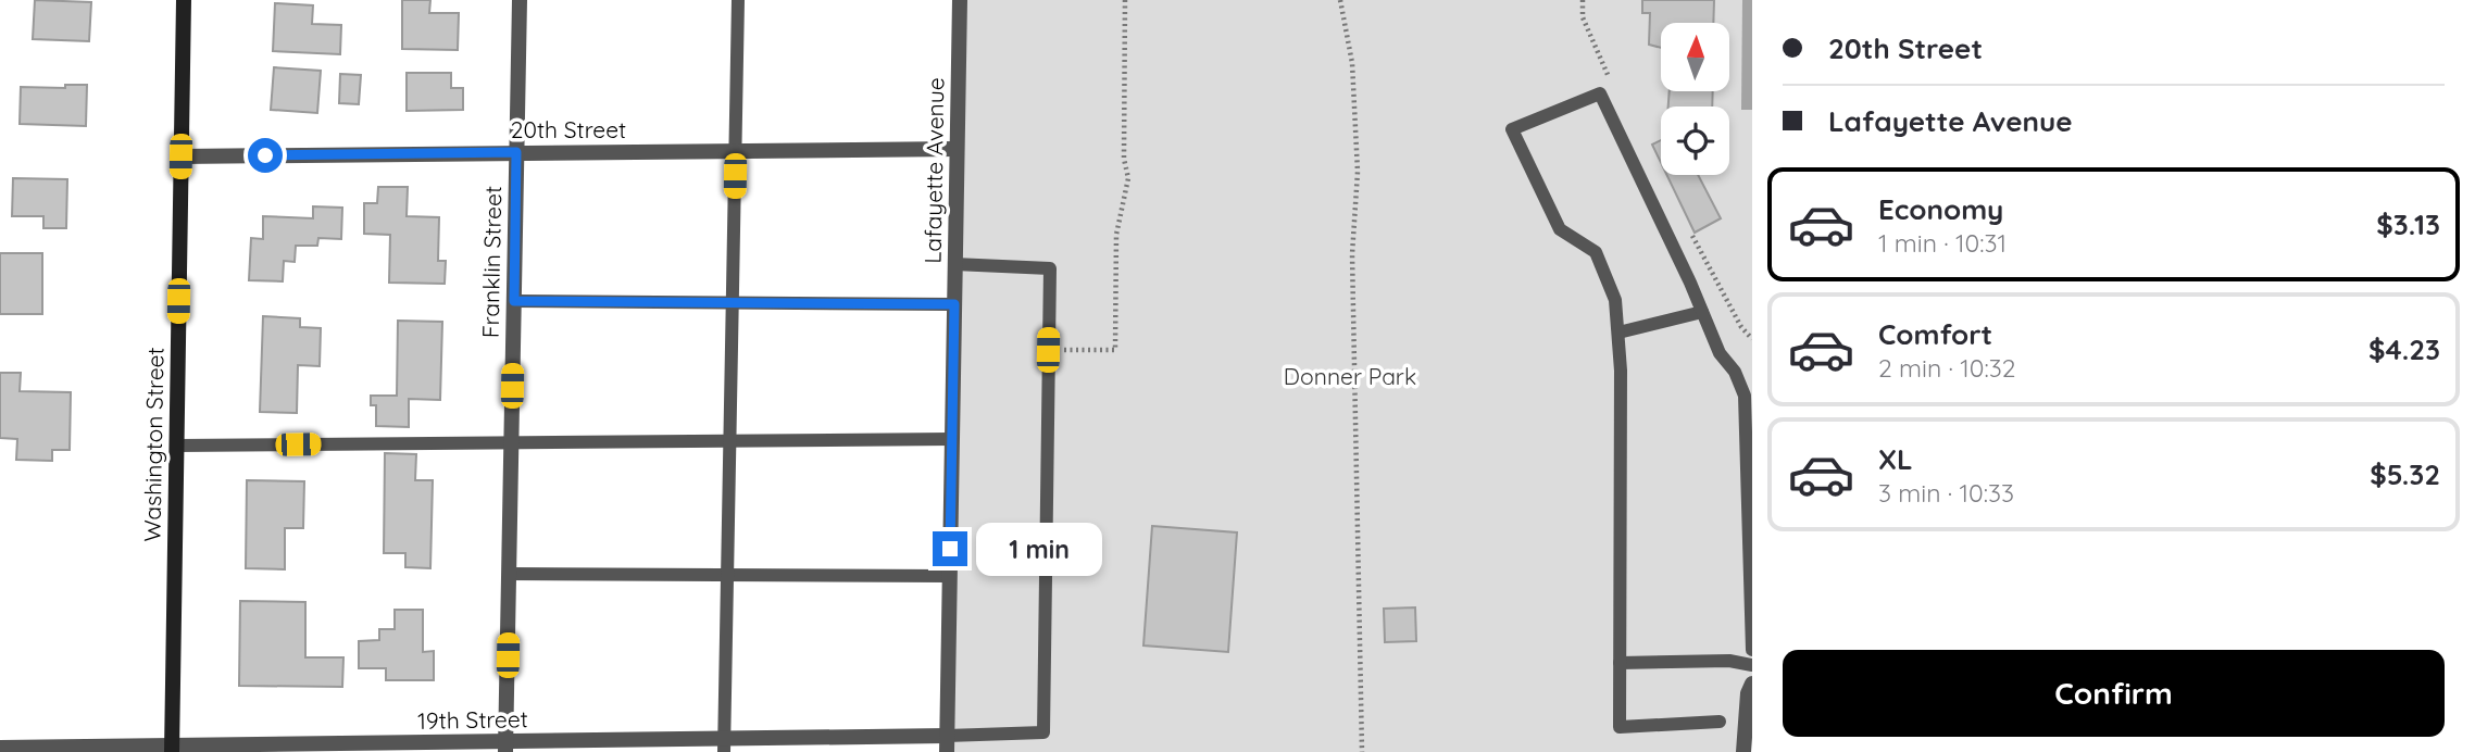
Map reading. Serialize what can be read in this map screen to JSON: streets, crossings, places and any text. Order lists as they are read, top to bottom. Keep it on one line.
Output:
{"streets":{"main road":["Washington Street"],"street":["20th Street","Lafayette Avenue","Franklin Street","19th Street"]},"crossings":[["20th Street","Lafayette Avenue"],["20th Street","Franklin Street"],["20th Street","Washington Street"],["Lafayette Avenue","19th Street"],["Franklin Street","19th Street"],["Washington Street","19th Street"]],"parks":["Donner Park"],"north":"top","page":{"banner":["20th Street","Lafayette Avenue"],"list":[{"name":"Economy","note":"1 min · 10:31","value":"$3.13"},{"name":"Comfort","note":"2 min · 10:32","value":"$4.23"},{"name":"XL","note":"3 min · 10:33","value":"$5.32"}],"bubble":"1 min","buttons":"Confirm"}}
